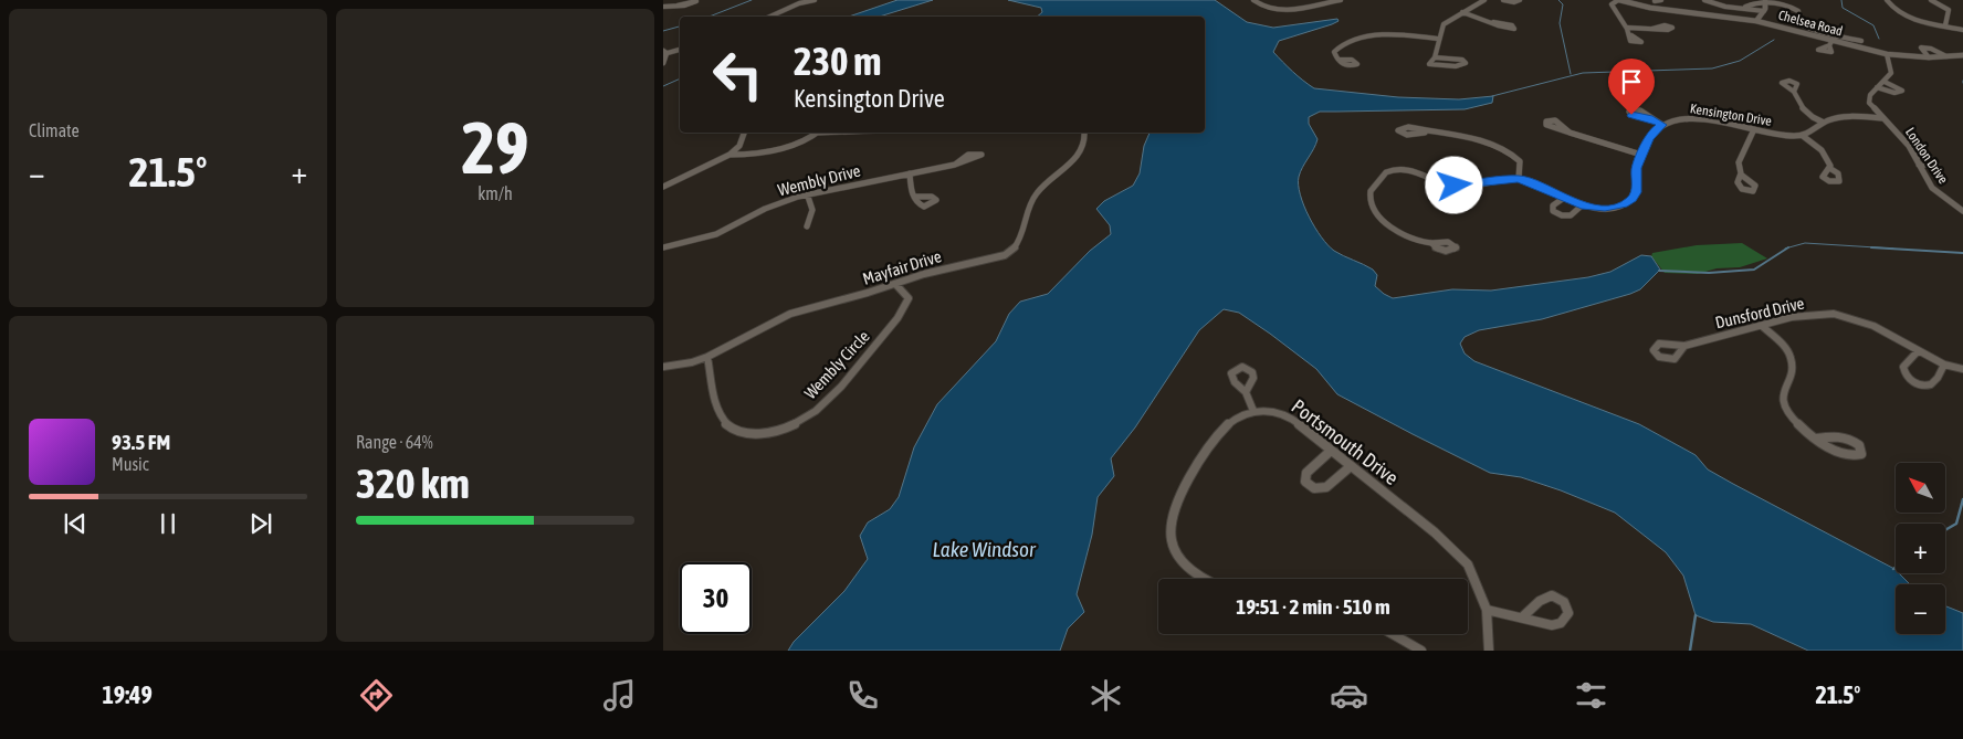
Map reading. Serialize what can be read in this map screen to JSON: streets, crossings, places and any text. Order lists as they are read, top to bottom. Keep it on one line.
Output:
{"streets":{"street":["Chelsea Road","Kensington Drive","London Drive","Wembly Drive","Mayfair Drive","Dunsford Drive","Wembly Circle","Portsmouth Drive"]},"crossings":[["Mayfair Drive","Wembly Circle"]],"water":["Lake Windsor"],"north":"top left","page":{"tile":["Climate",["29","km/h"],["Range · 64%","320 km"]],"turn":["230 m","Kensington Drive"],"heat":["−","21.5°","+"],"song":["93.5 FM","Music"],"map_buttons":["+","−"],"limit":"30","trip":"19:51 · 2 min · 510 m","tabs":["19:49","21.5°"]}}
